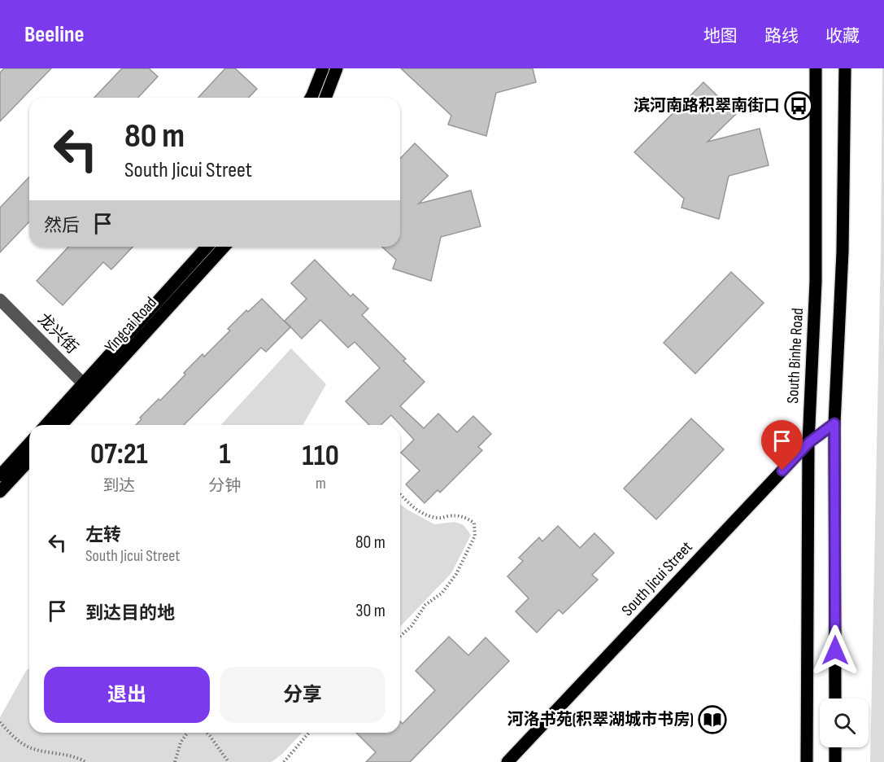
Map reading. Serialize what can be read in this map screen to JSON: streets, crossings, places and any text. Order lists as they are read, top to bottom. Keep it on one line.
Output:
{"streets":{"main road":["Yingcai Road","South Binhe Road","South Jicui Street"],"street":["龙兴街"]},"crossings":[["Yingcai Road","龙兴街"],["South Binhe Road","South Jicui Street"]],"places":{"bus stop":["滨河南路积翠南街口"],"library":["河洛书苑(积翠湖城市书房)"]},"page":{"header":"Beeline","nav":["地图","路线","收藏"],"turn":["80 m","South Jicui Street"],"then":"然后","eta":["07:21","到达","1","分钟","110","m"],"list":[{"name":"左转","note":"South Jicui Street","value":"80 m"},{"name":"到达目的地","value":"30 m"}],"buttons":["退出","分享"]}}
